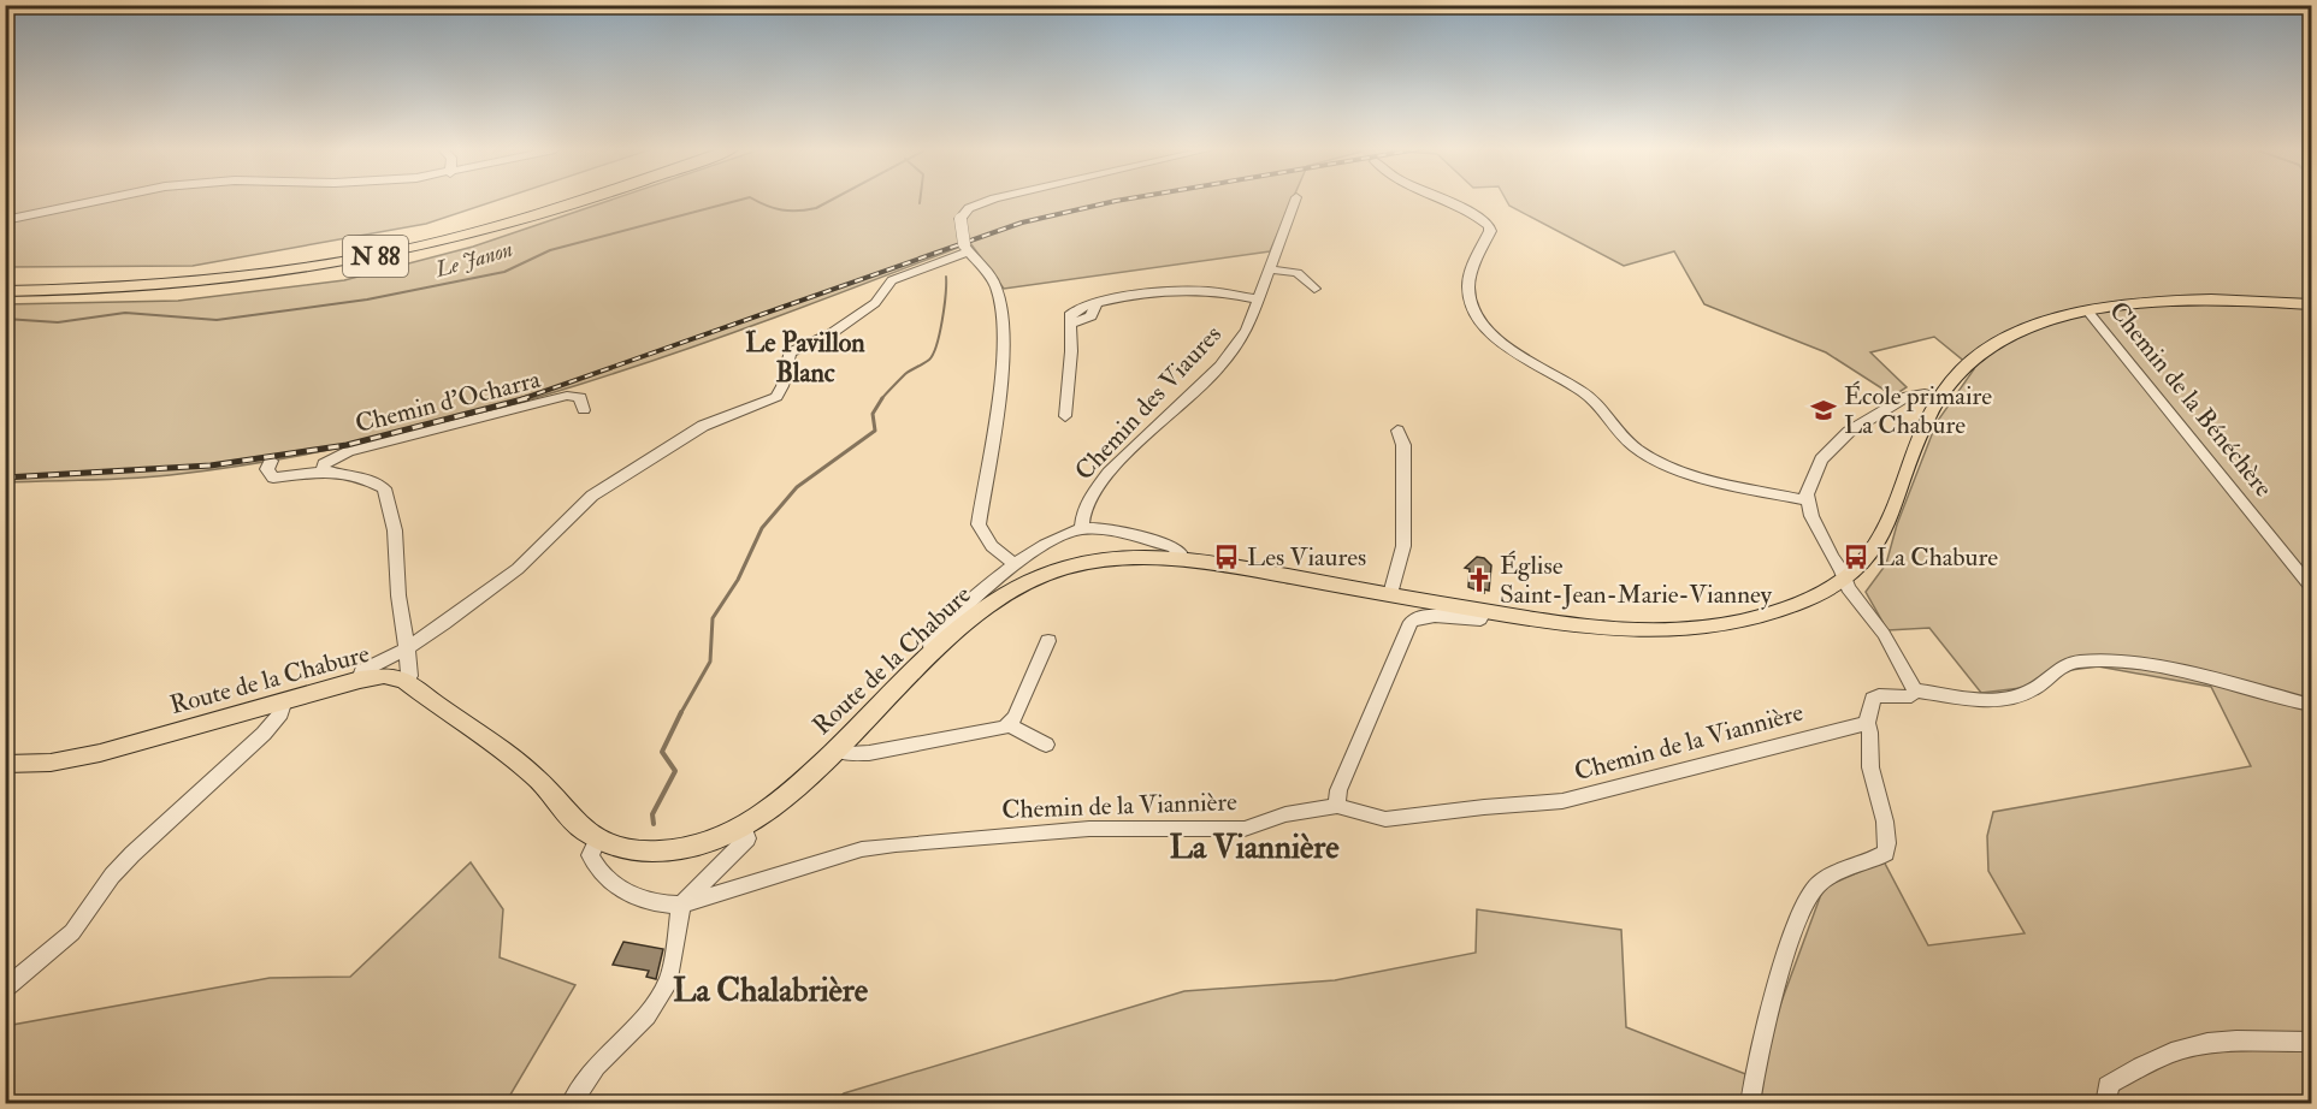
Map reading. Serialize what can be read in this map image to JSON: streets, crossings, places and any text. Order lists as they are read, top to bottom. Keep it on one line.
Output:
{"streets":{"highway":["N 88"],"main road":["Route de la Chabure"],"street":["Chemin de la Bénéchère","Chemin d'Ocharra","Chemin des Viaures","Chemin de la Viannière"]},"crossings":[["Chemin de la Bénéchère","Route de la Chabure"]],"districts":["Le Pavillon Blanc","La Viannière","La Chalabrière"],"water":["Le Janon"],"places":{"school or university":["École primaire La Chabure"],"bus stop":["Les Viaures","La Chabure"],"church":["Église Saint-Jean-Marie-Vianney"]}}
